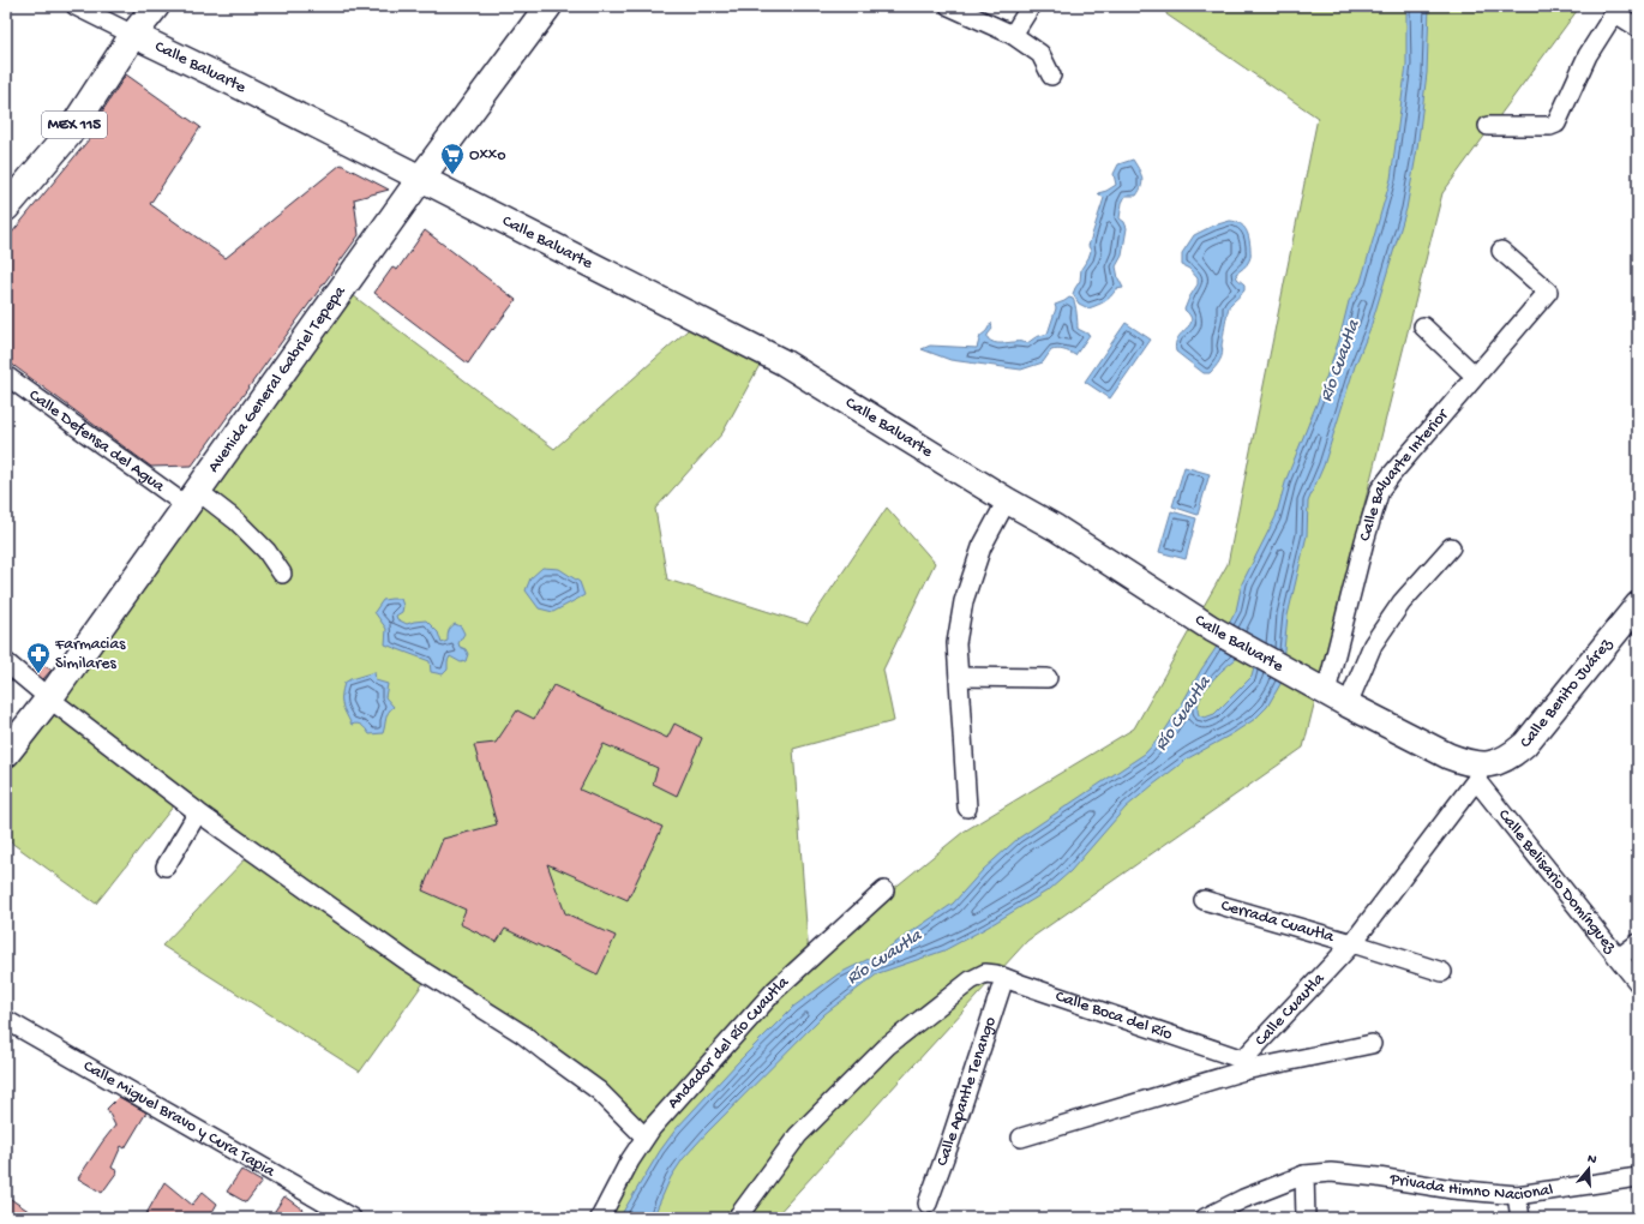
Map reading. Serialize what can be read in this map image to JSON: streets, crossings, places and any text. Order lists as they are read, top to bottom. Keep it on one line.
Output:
{"streets":{"main road":["MEX 115","Avenida General Gabriel Tepepa"],"street":["Calle Baluarte","Calle Defensa del Agua","Calle Baluarte Interior","Calle Benito Juárez","Calle Belisario Domínguez","Cerrada Cuautla","Calle Cuautla","Calle Boca del Río","Andador del Río Cuautla","Calle Apantle Tenango","Calle Miguel Bravo y Cura Tapia","Privada Himno Nacional"]},"crossings":[["Calle Baluarte","MEX 115"],["Calle Baluarte","Avenida General Gabriel Tepepa"],["Calle Baluarte","Calle Baluarte Interior"],["Calle Baluarte","Calle Benito Juárez"],["Calle Baluarte","Calle Belisario Domínguez"],["Calle Baluarte","Calle Cuautla"],["Avenida General Gabriel Tepepa","Calle Defensa del Agua"],["Calle Benito Juárez","Calle Belisario Domínguez"],["Calle Benito Juárez","Calle Cuautla"],["Calle Belisario Domínguez","Calle Cuautla"],["Cerrada Cuautla","Calle Cuautla"],["Calle Cuautla","Calle Boca del Río"],["Calle Boca del Río","Calle Apantle Tenango"]],"water":["Río Cuautla"],"places":{"supermarket":["Oxxo"],"pharmacy":["Farmacias Similares"]},"north":"top"}
